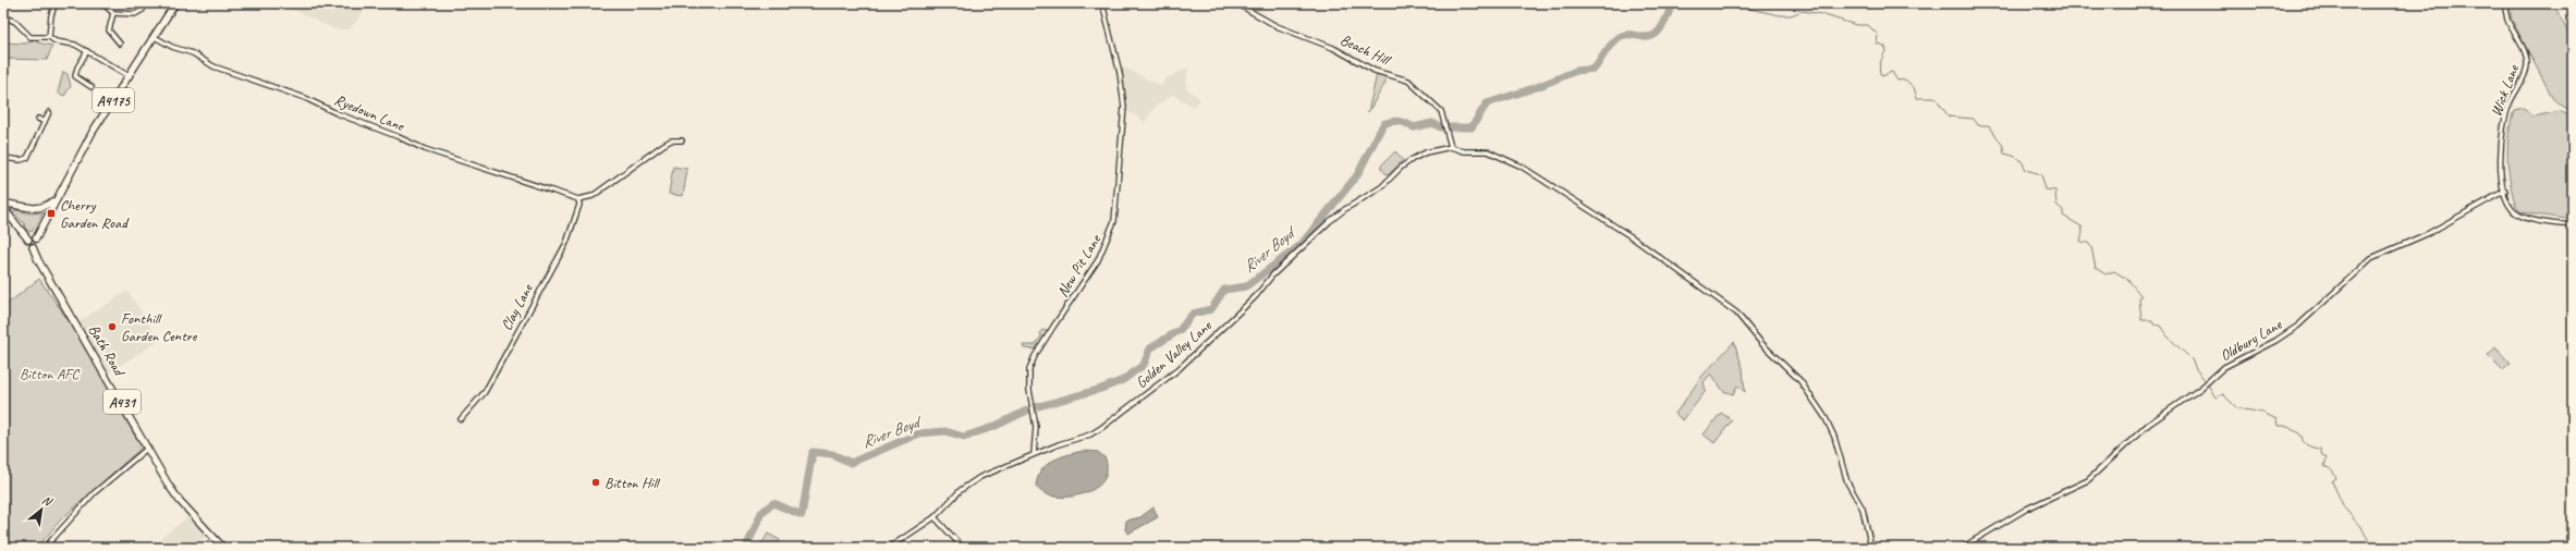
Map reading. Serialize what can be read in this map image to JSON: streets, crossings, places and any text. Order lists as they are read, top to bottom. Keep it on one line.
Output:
{"streets":{"main road":["A4175","Bath Road","A431"],"street":["Beach Hill","Wick Lane","Ryedown Lane","New Pit Lane","Clay Lane","Oldbury Lane","Golden Valley Lane"]},"crossings":[["Beach Hill","Golden Valley Lane"],["Wick Lane","Oldbury Lane"],["A4175","Ryedown Lane"],["Ryedown Lane","Clay Lane"],["New Pit Lane","Golden Valley Lane"],["Bath Road","A431"]],"water":["River Boyd"],"parks":["Bitton AFC"],"places":{"transit":["Cherry Garden Road"],"other":["Fonthill Garden Centre","Bitton Hill"]},"north":"top right"}
